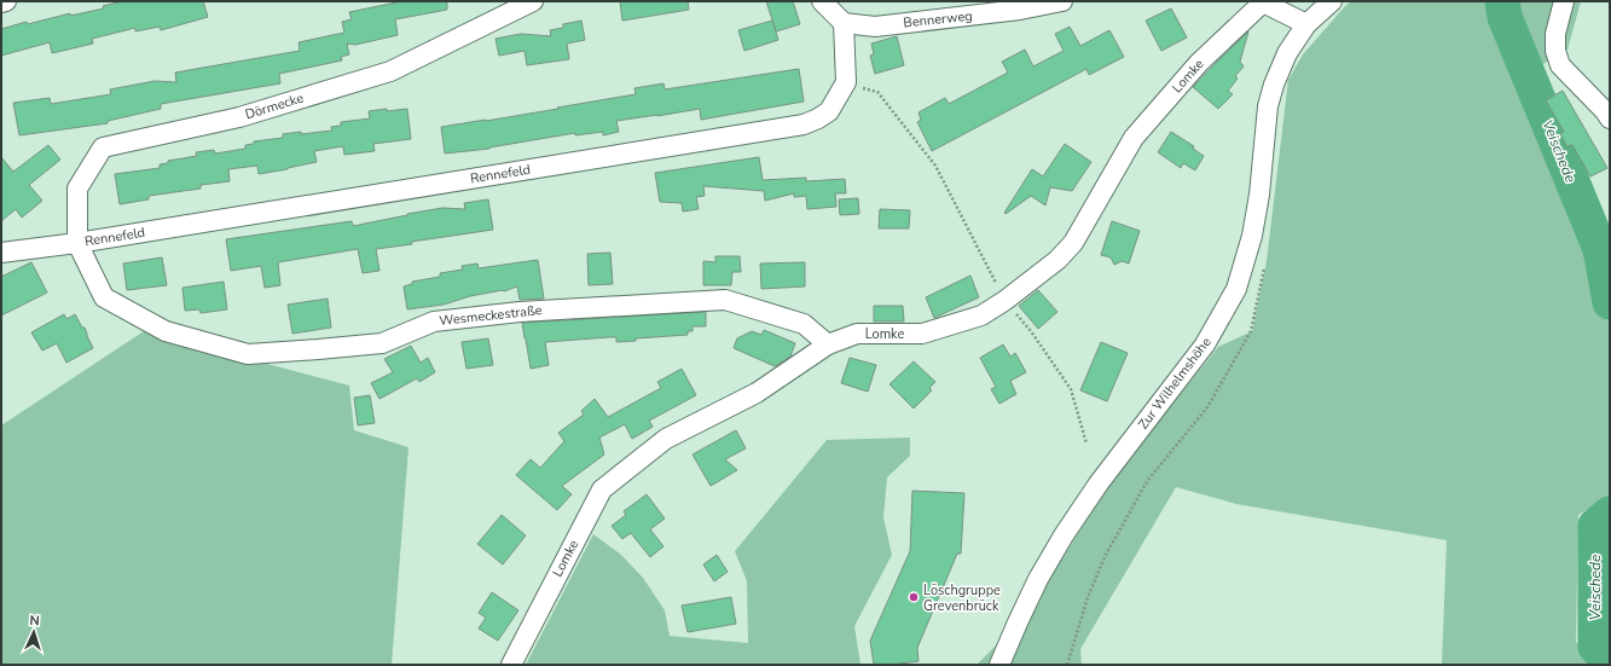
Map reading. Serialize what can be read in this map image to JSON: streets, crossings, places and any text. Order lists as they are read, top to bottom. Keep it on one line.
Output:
{"streets":{"street":["Bennerweg","Lomke","Dörmecke","Rennefeld","Wesmeckestraße","Zur Wilhelmshöhe"]},"crossings":[["Lomke","Wesmeckestraße"],["Dörmecke","Rennefeld"],["Dörmecke","Wesmeckestraße"],["Rennefeld","Wesmeckestraße"]],"water":["Veischede"],"places":["Löschgruppe Grevenbrück"],"north":"top"}
